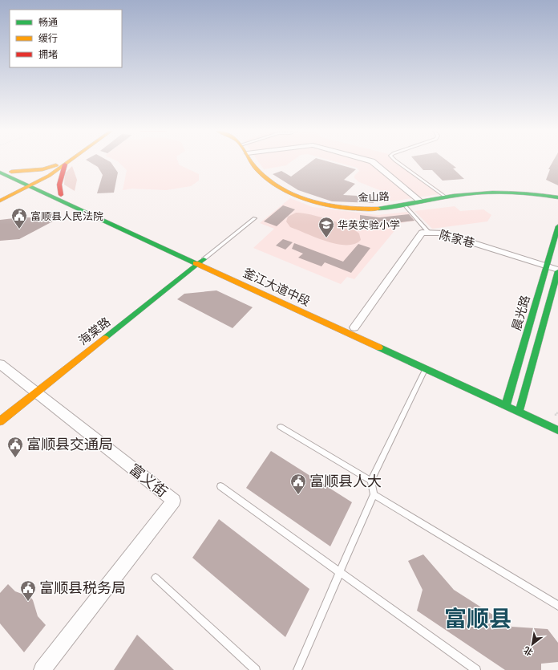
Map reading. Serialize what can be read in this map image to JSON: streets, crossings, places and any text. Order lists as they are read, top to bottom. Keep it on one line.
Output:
{"streets":{"main road":["金山路","釜江大道中段","晨光路","海棠路"],"street":["陈家巷","富义街"]},"crossings":[["陈家巷","晨光路"],["釜江大道中段","晨光路"],["釜江大道中段","海棠路"],["海棠路","富义街"]],"districts":["富顺县"],"places":{"public building":["富顺县人民法院","富顺县交通局","富顺县人大","富顺县税务局"],"school or university":["华英实验小学"]},"legend":["畅通","缓行","拥堵"],"north":"bottom left"}
